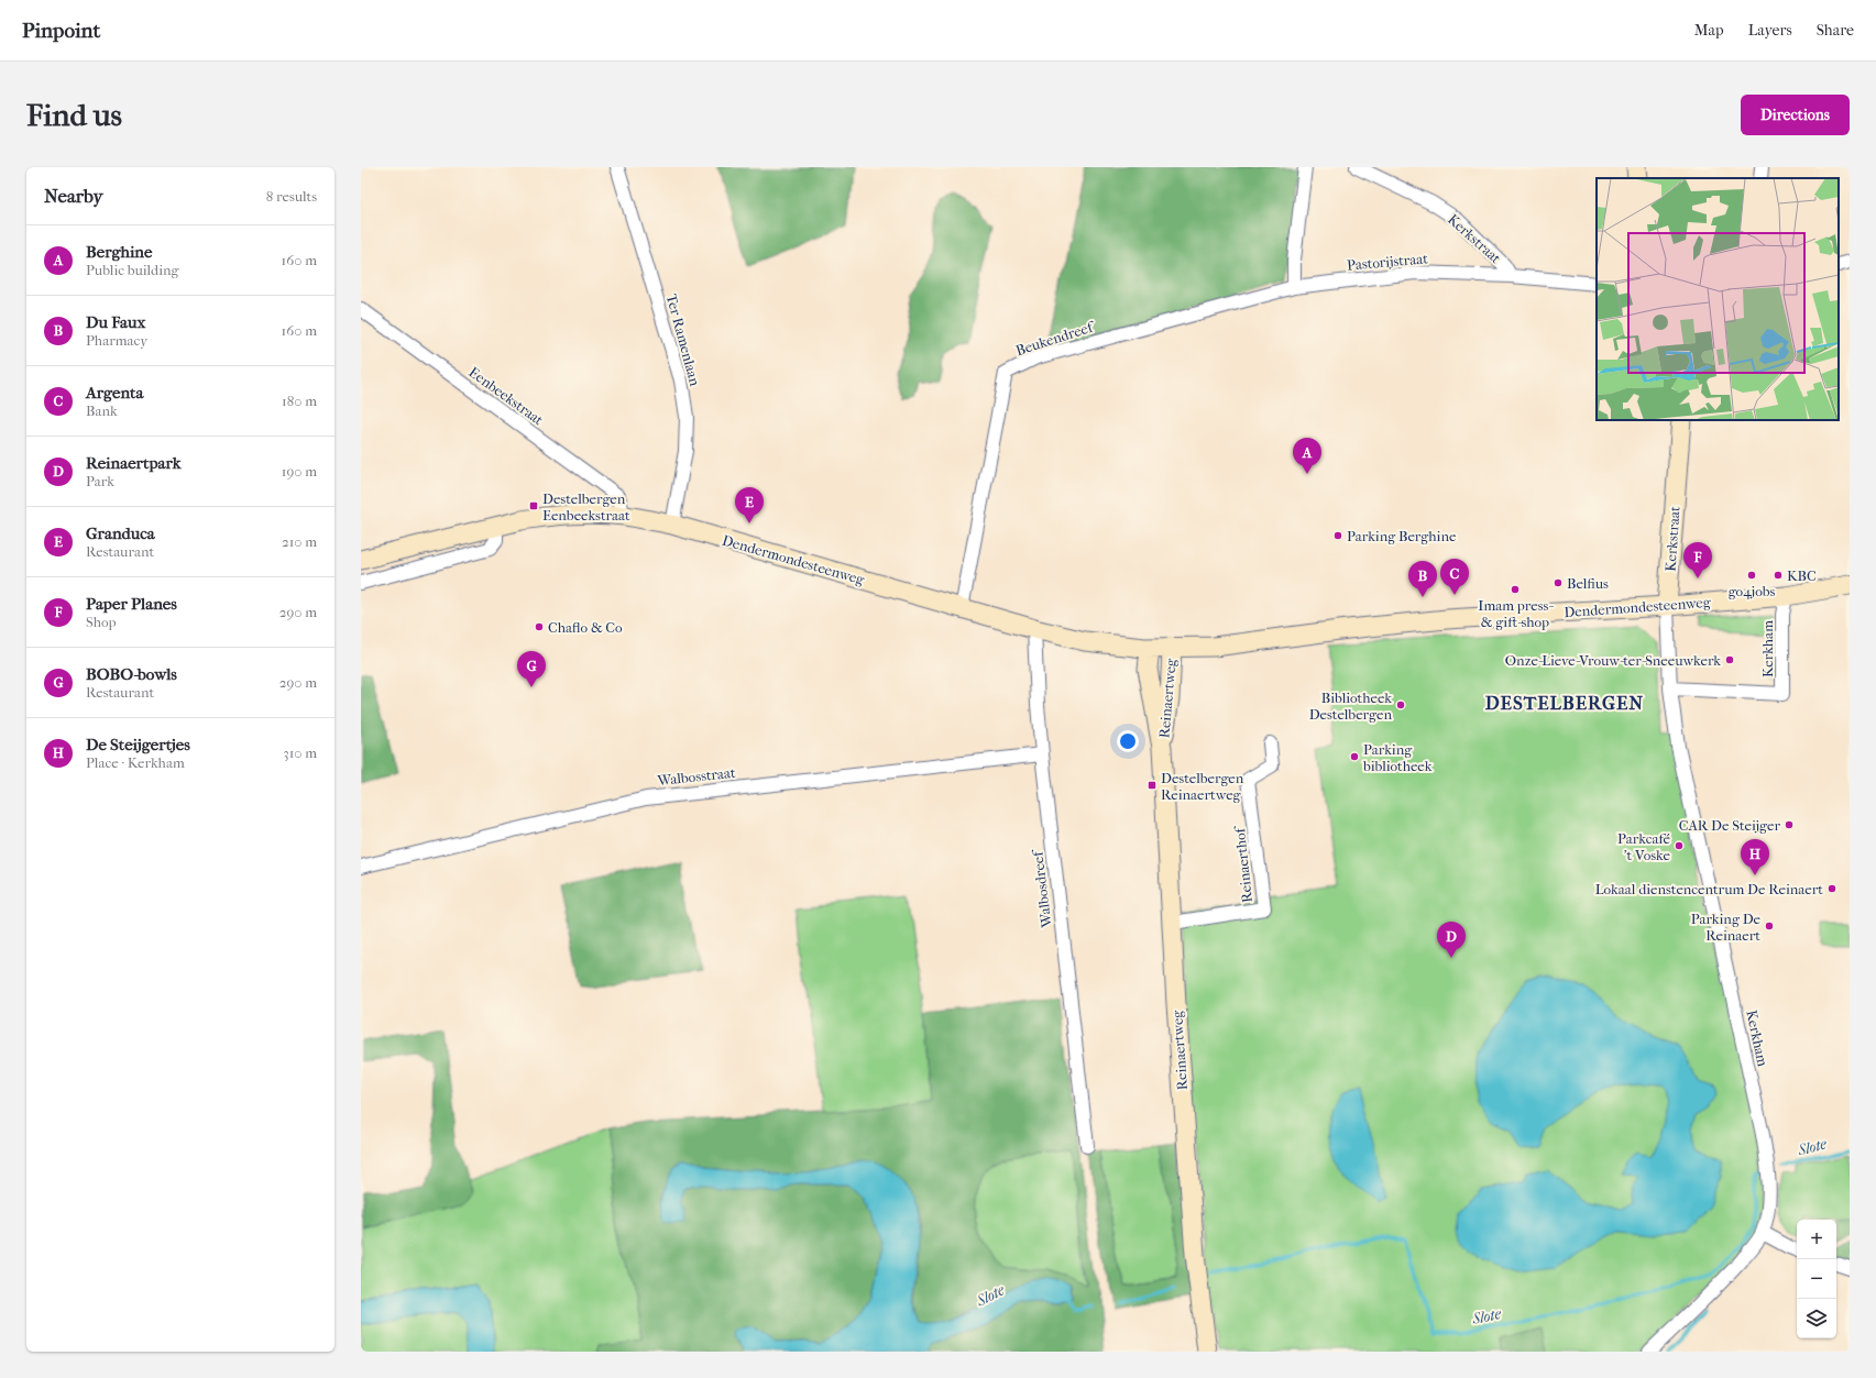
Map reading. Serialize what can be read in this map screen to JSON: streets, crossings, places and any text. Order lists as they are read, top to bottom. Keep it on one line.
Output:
{"streets":{"main road":["Kerkstraat","Dendermondesteenweg","Reinaertweg"],"street":["Pastorijstraat","Beukendreef","Ter Ramenlaan","Eenbeekstraat","Kerkham","Walbosstraat","Reinaerthof","Walbosdreef"]},"crossings":[["Kerkstraat","Pastorijstraat"],["Kerkstraat","Dendermondesteenweg"],["Kerkstraat","Kerkham"],["Pastorijstraat","Beukendreef"],["Beukendreef","Dendermondesteenweg"],["Ter Ramenlaan","Dendermondesteenweg"],["Eenbeekstraat","Dendermondesteenweg"],["Dendermondesteenweg","Kerkham"],["Dendermondesteenweg","Reinaertweg"],["Dendermondesteenweg","Walbosdreef"],["Reinaertweg","Reinaerthof"],["Walbosstraat","Walbosdreef"]],"districts":["DESTELBERGEN"],"water":["Slote"],"places":{"transit":["Destelbergen Eenbeekstraat","Destelbergen Reinaertweg"],"other":["Parking Berghine","go4jobs","KBC","Belfius","Imam press- & gift-shop","Chaflo & Co","Onze-Lieve-Vrouw-ter-Sneeuwkerk","Bibliotheek Destelbergen","Parking bibliotheek","CAR De Steijger","Parkcafé 't Voske","Lokaal dienstencentrum De Reinaert","Parking De Reinaert"]},"page":{"header":"Pinpoint","nav":["Map","Layers","Share"],"buttons":"Directions","title":"Find us","heading":["Nearby","8 results"],"list":[{"mark":"A","name":"Berghine","note":"Public building","value":"160 m"},{"mark":"B","name":"Du Faux","note":"Pharmacy","value":"160 m"},{"mark":"C","name":"Argenta","note":"Bank","value":"180 m"},{"mark":"D","name":"Reinaertpark","note":"Park","value":"190 m"},{"mark":"E","name":"Granduca","note":"Restaurant","value":"210 m"},{"mark":"F","name":"Paper Planes","note":"Shop","value":"290 m"},{"mark":"G","name":"BOBO-bowls","note":"Restaurant","value":"290 m"},{"mark":"H","name":"De Steijgertjes","note":"Place · Kerkham","value":"310 m"}],"pins":["A","E","F","C","B","G","H","D"],"map_buttons":["+","−"]}}
